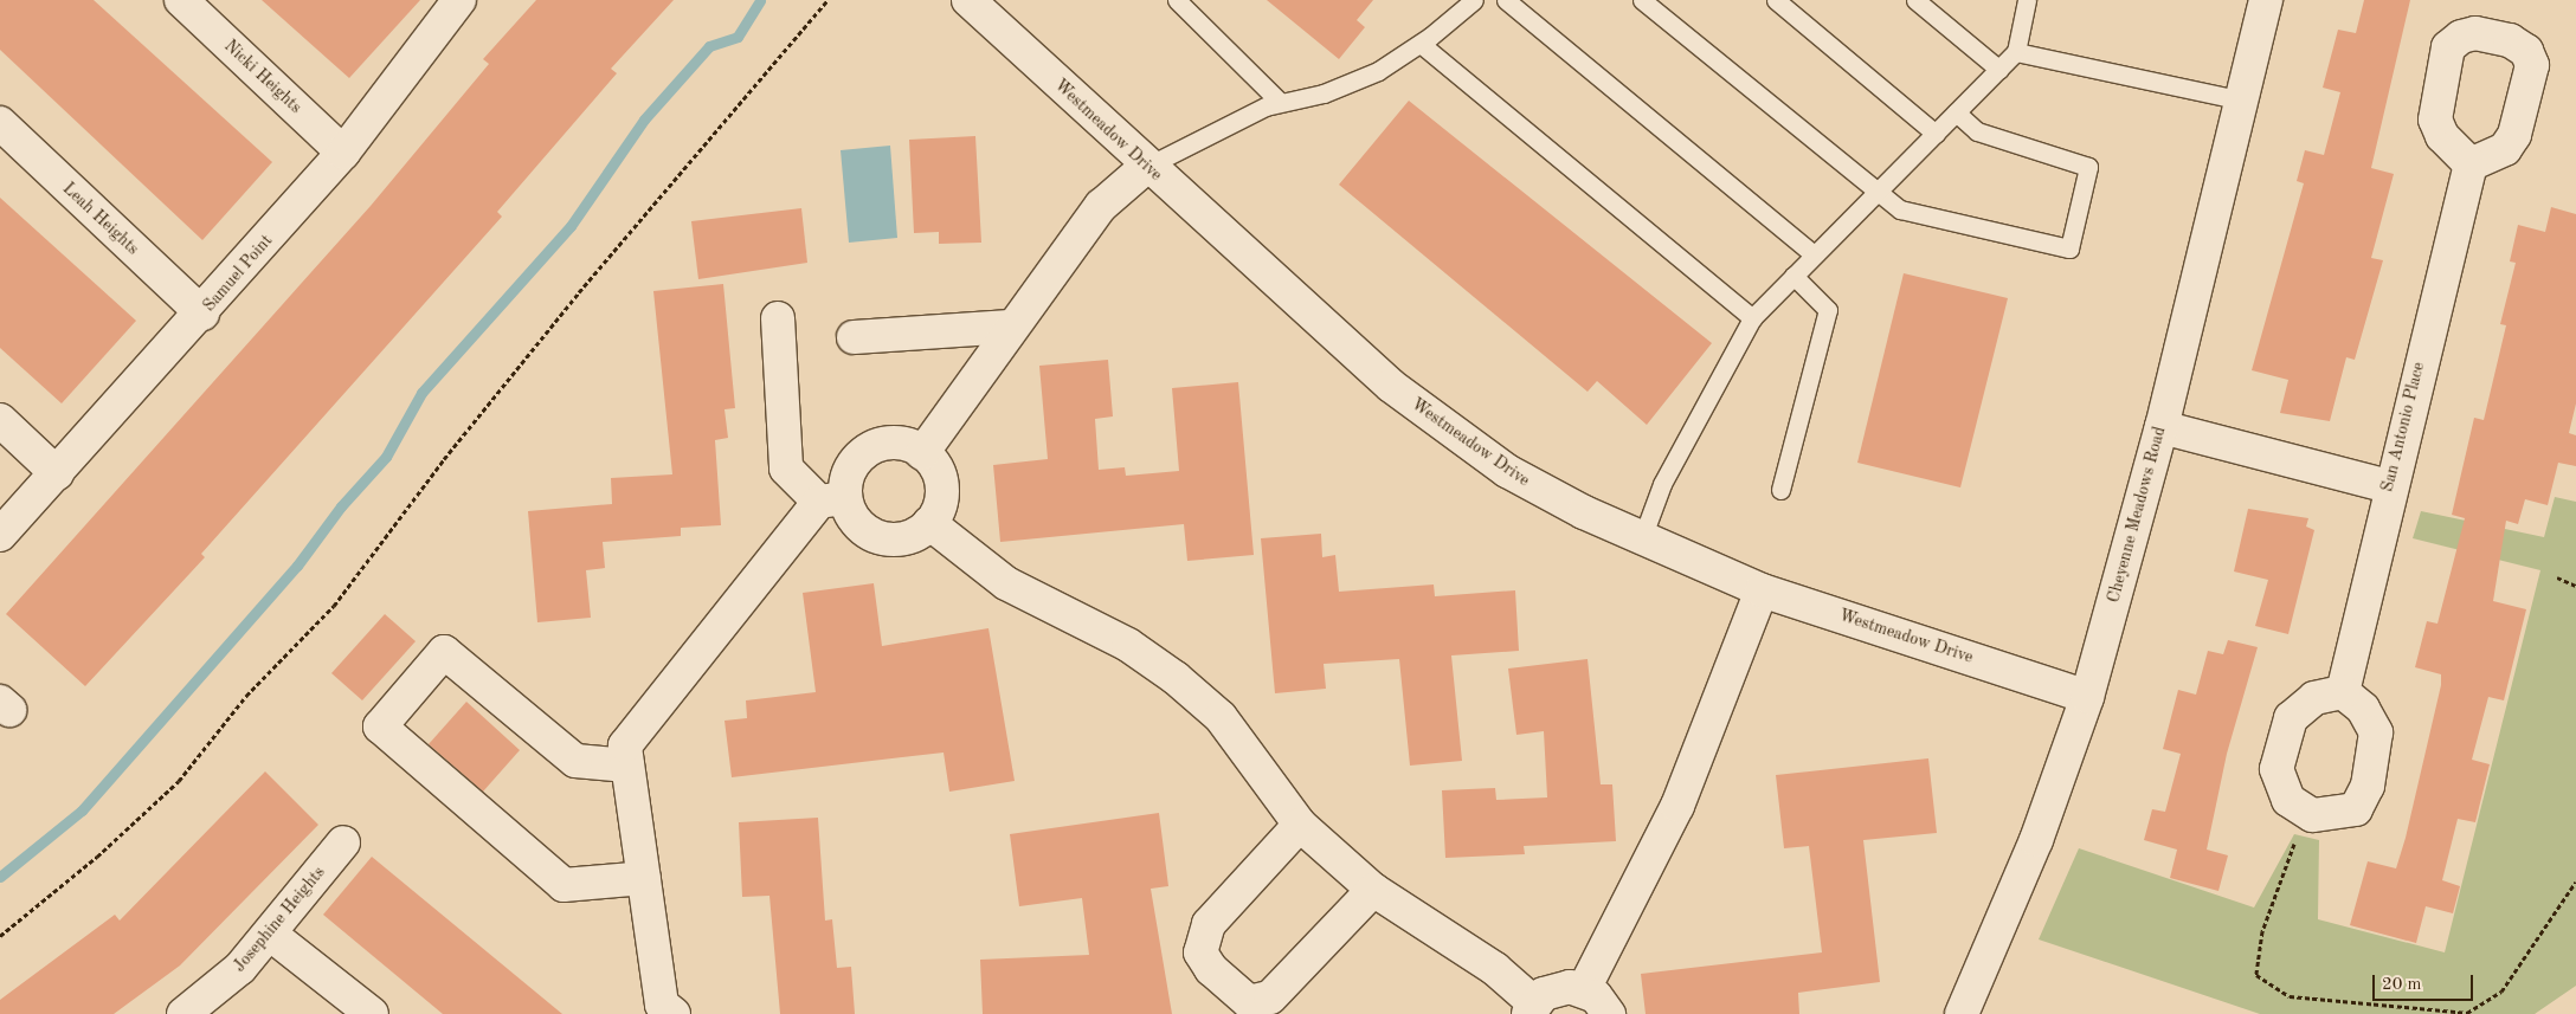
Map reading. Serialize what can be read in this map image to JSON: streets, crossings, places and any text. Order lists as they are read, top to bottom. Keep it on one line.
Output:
{"streets":{"street":["Nicki Heights","Westmeadow Drive","Leah Heights","Samuel Point","San Antonio Place","Cheyenne Meadows Road","Josephine Heights"]},"crossings":[["Nicki Heights","Samuel Point"],["Westmeadow Drive","Cheyenne Meadows Road"],["Leah Heights","Samuel Point"]],"scale_bar":"20 m"}
